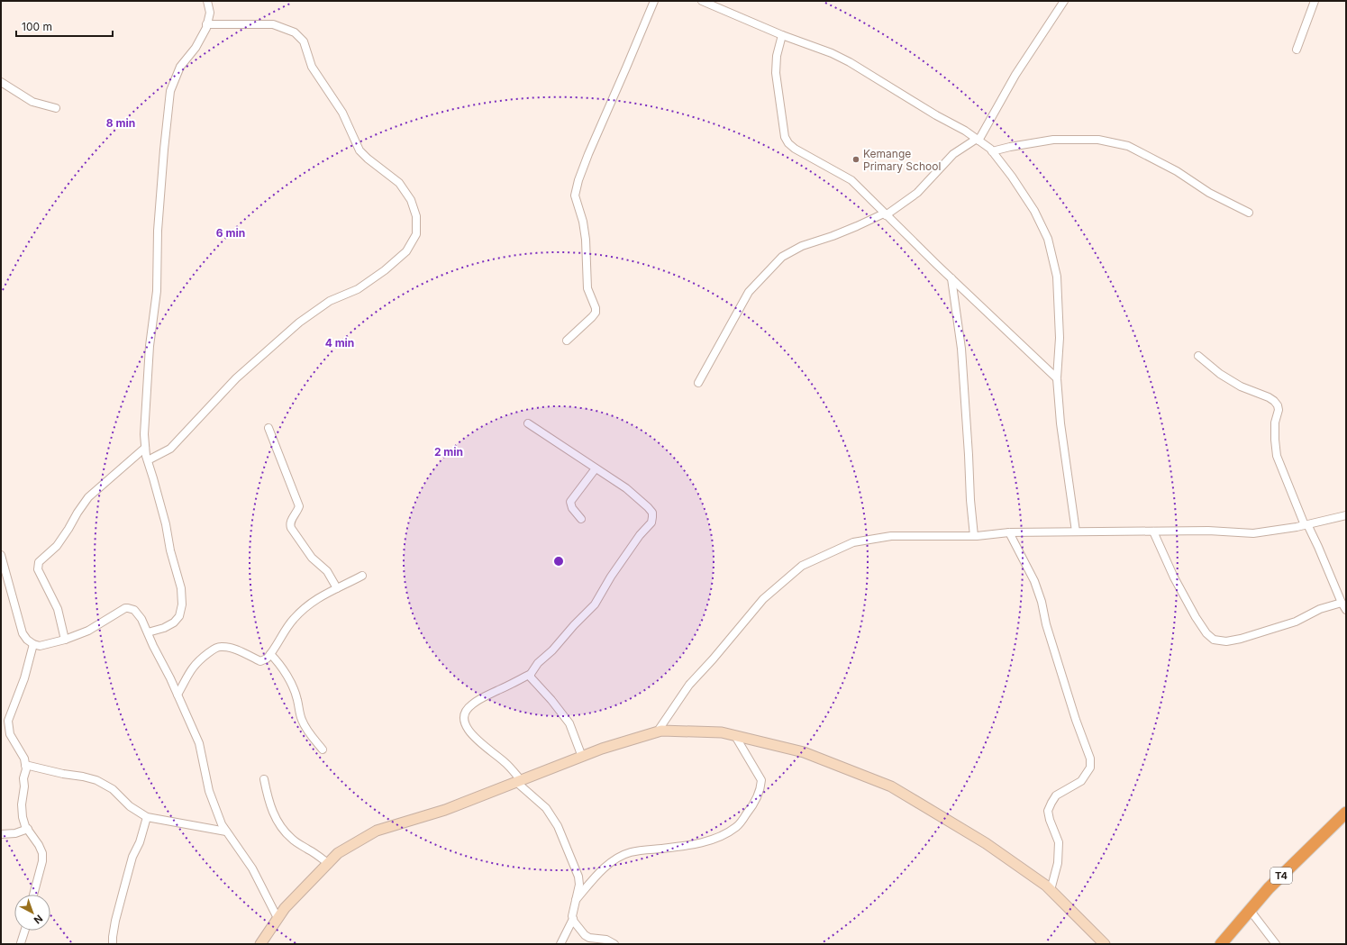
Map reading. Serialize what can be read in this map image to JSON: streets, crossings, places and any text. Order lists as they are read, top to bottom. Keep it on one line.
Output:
{"streets":{"highway":["T4"]},"places":["Kemange Primary School"],"scale_bar":"100 m","north":"bottom right","rings":["8 min","6 min","4 min","2 min"]}
